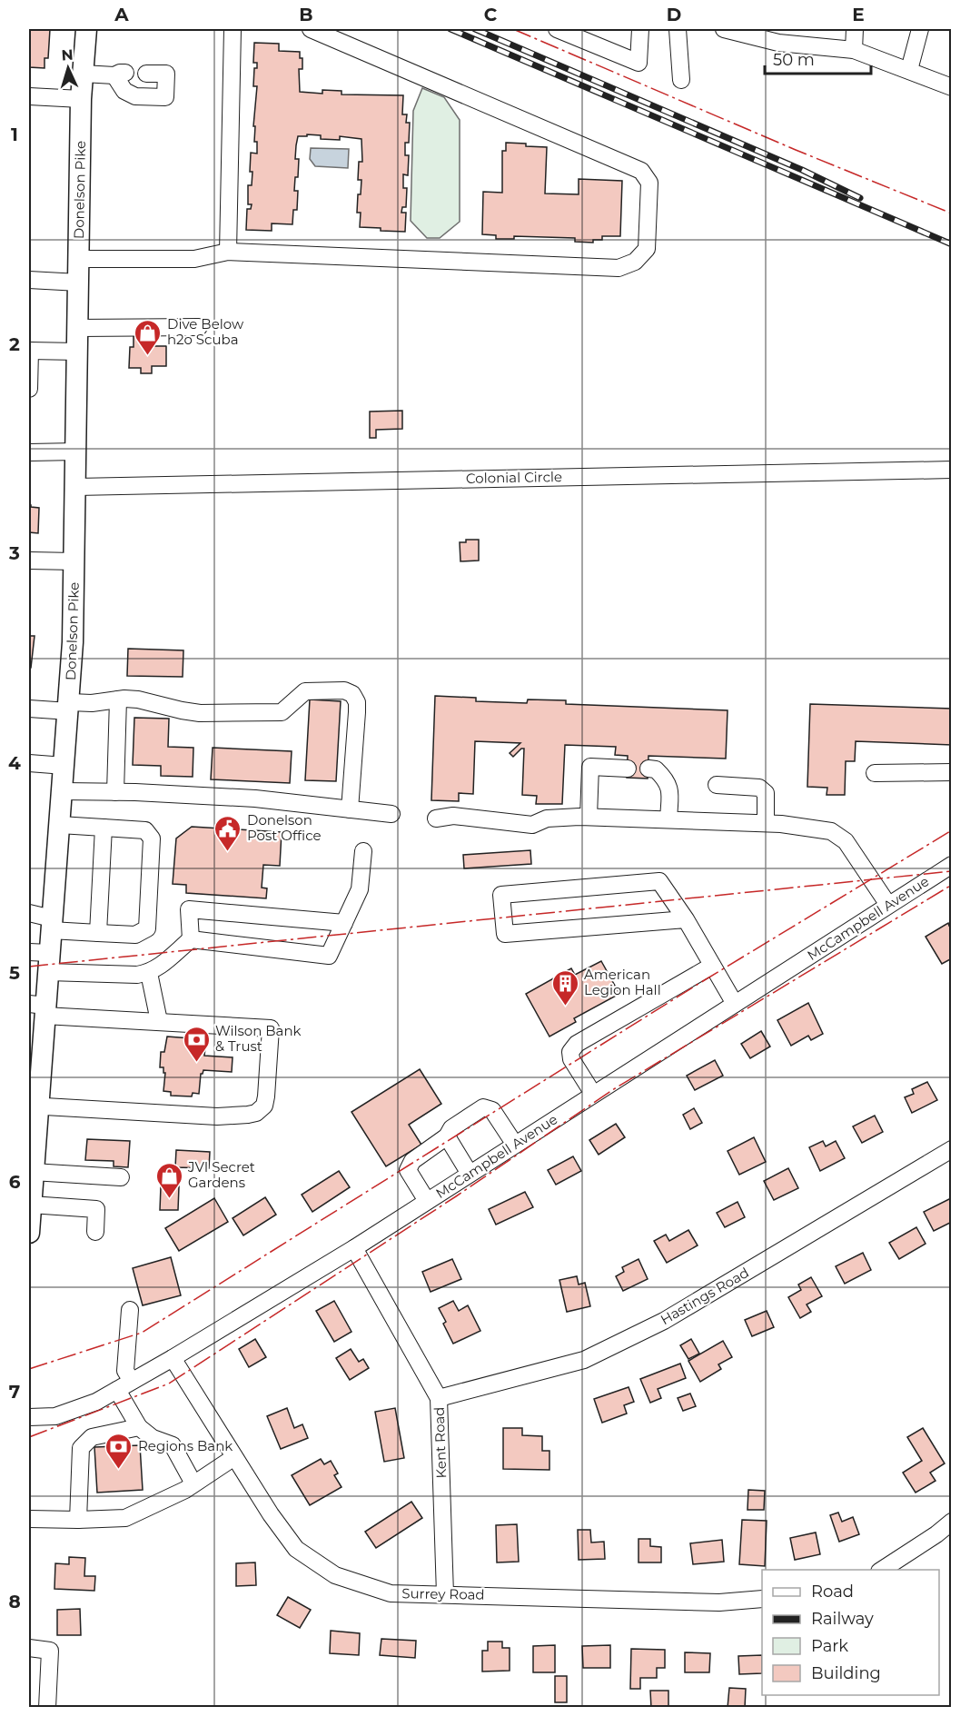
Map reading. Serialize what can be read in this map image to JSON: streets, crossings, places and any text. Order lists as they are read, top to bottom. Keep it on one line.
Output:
{"streets":{"main road":["Donelson Pike"],"street":["Colonial Circle","McCampbell Avenue","Hastings Road","Kent Road","Surrey Road"]},"crossings":[["Donelson Pike","Colonial Circle"],["McCampbell Avenue","Kent Road"],["McCampbell Avenue","Surrey Road"],["Hastings Road","Kent Road"],["Kent Road","Surrey Road"]],"places":{"shop":["Dive Below h2o Scuba","JVI Secret Gardens"],"public building":["Donelson Post Office"],"building":["American Legion Hall"],"bank":["Wilson Bank & Trust","Regions Bank"]},"legend":["Road","Railway","Park","Building"],"scale_bar":"50 m","north":"top","grid":{"columns":["A","B","C","D","E"],"rows":["1","2","3","4","5","6","7","8"]}}
